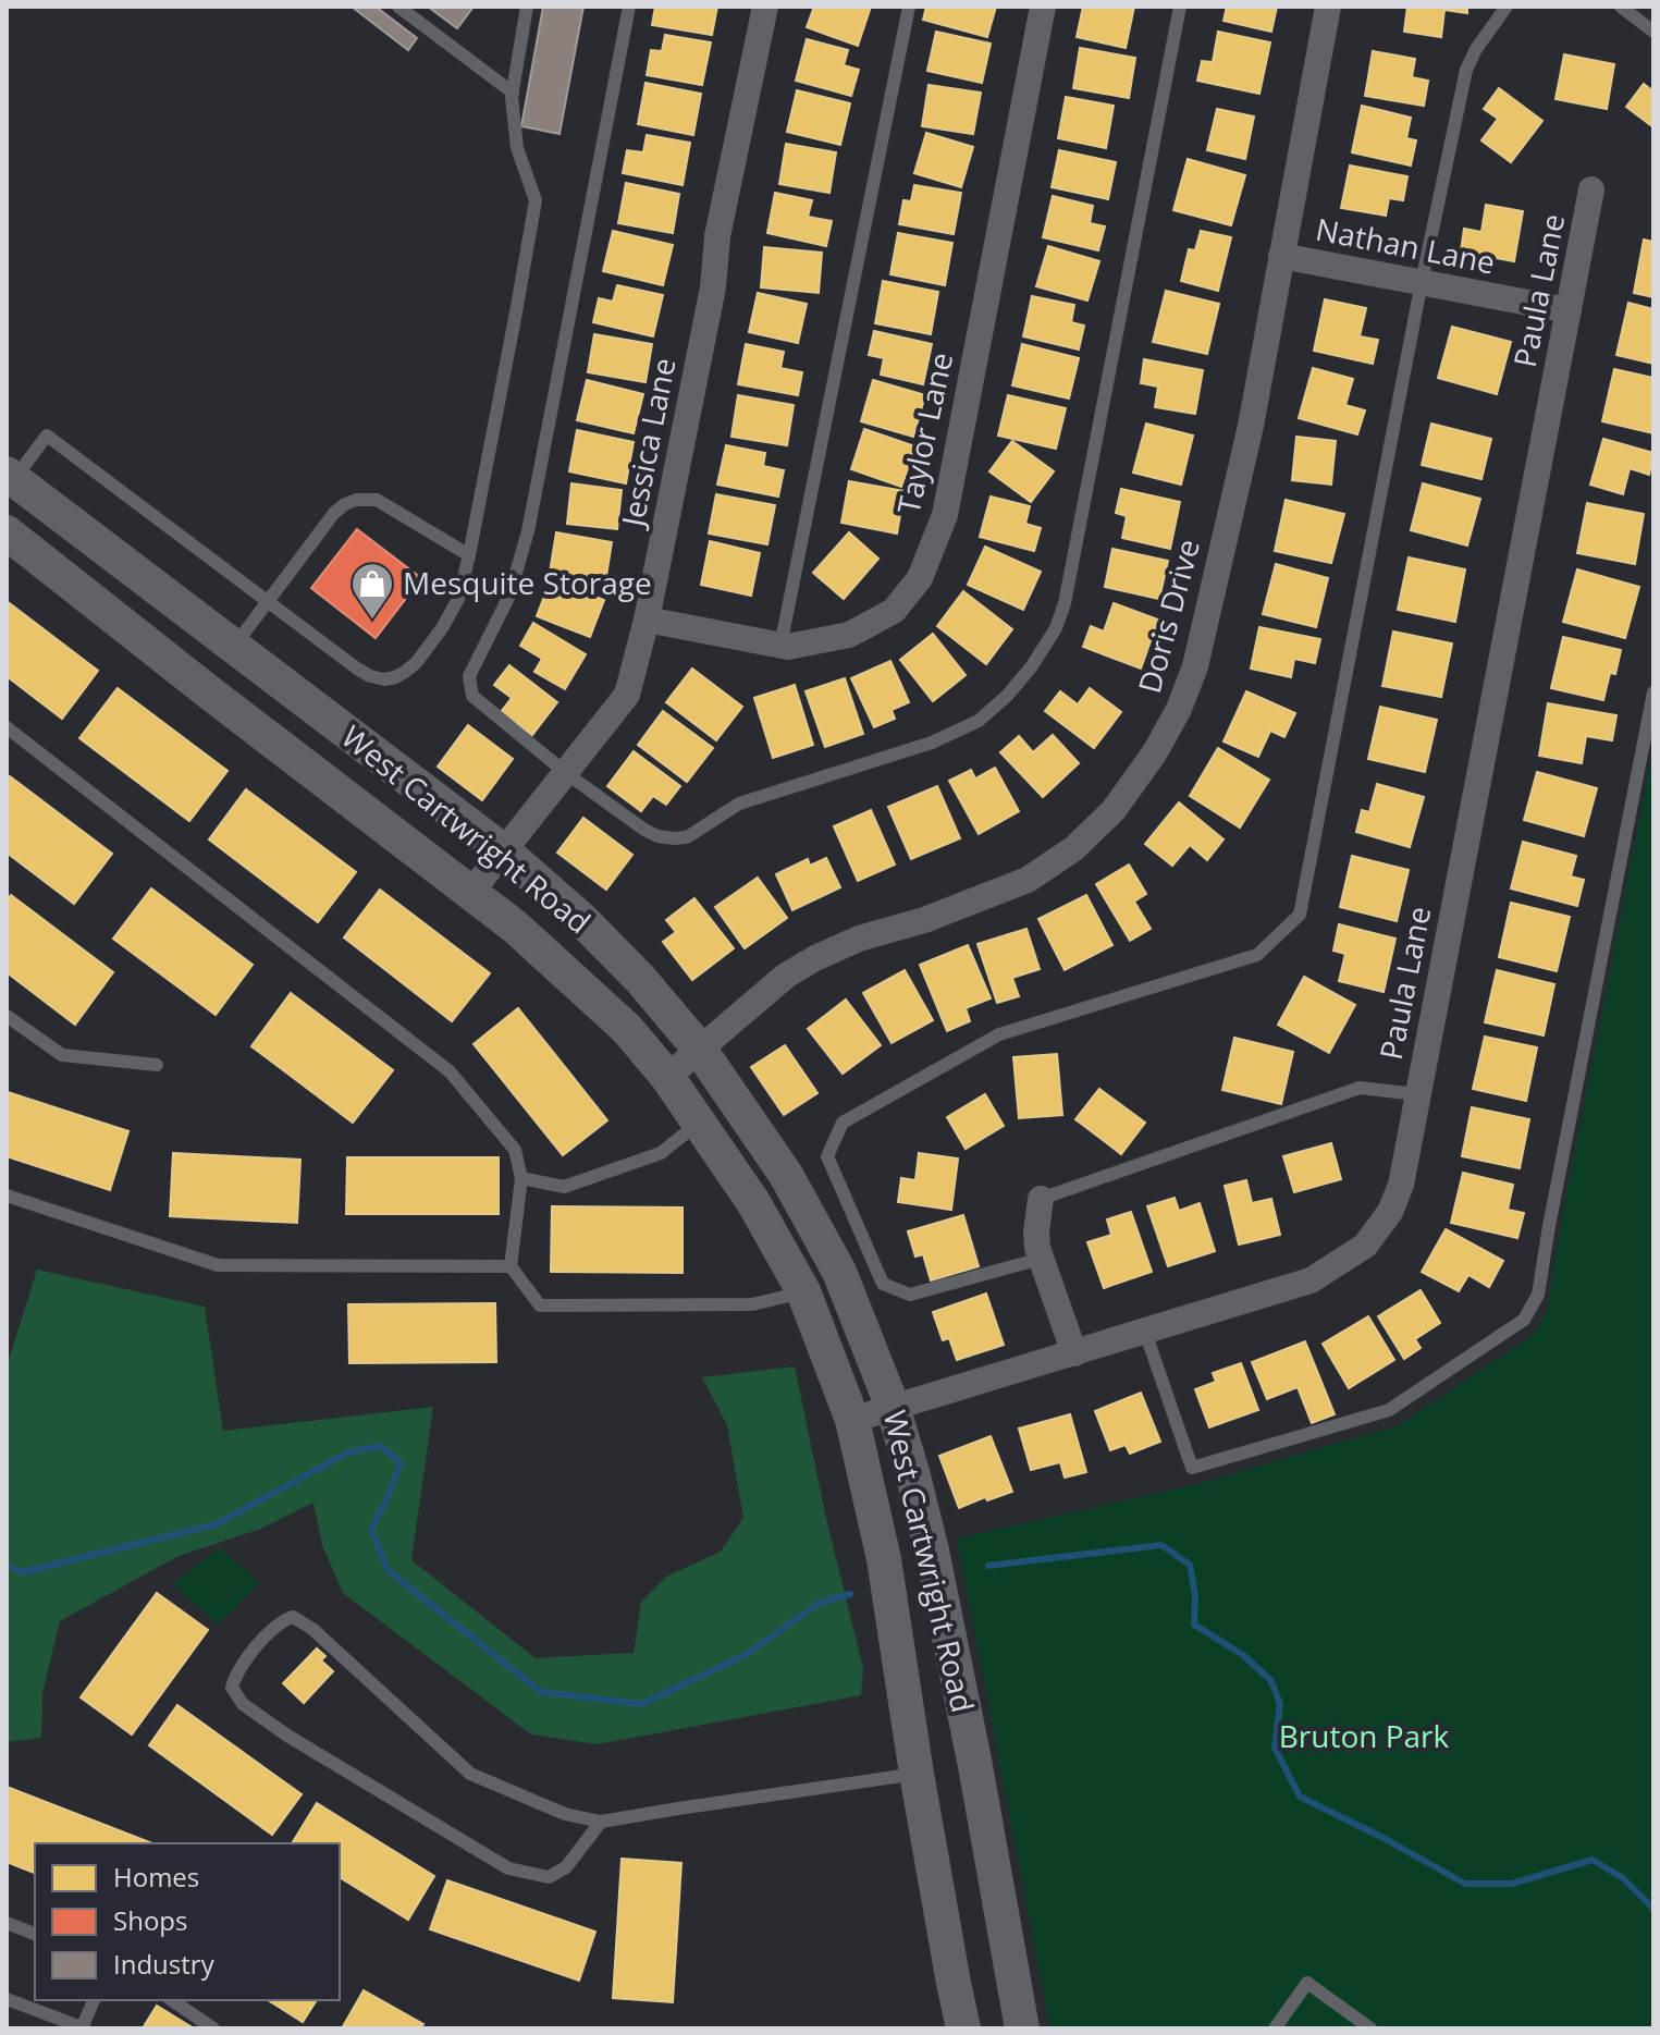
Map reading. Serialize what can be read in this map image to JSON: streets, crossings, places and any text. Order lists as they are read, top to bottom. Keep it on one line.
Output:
{"streets":{"main road":["West Cartwright Road"],"street":["Nathan Lane","Paula Lane","Taylor Lane","Jessica Lane","Doris Drive"]},"crossings":[["Nathan Lane","Paula Lane"],["Nathan Lane","Doris Drive"],["Paula Lane","West Cartwright Road"],["Taylor Lane","Jessica Lane"],["Jessica Lane","West Cartwright Road"],["Doris Drive","West Cartwright Road"]],"parks":["Bruton Park"],"places":{"shop":["Mesquite Storage"]},"legend":["Homes","Shops","Industry"]}
